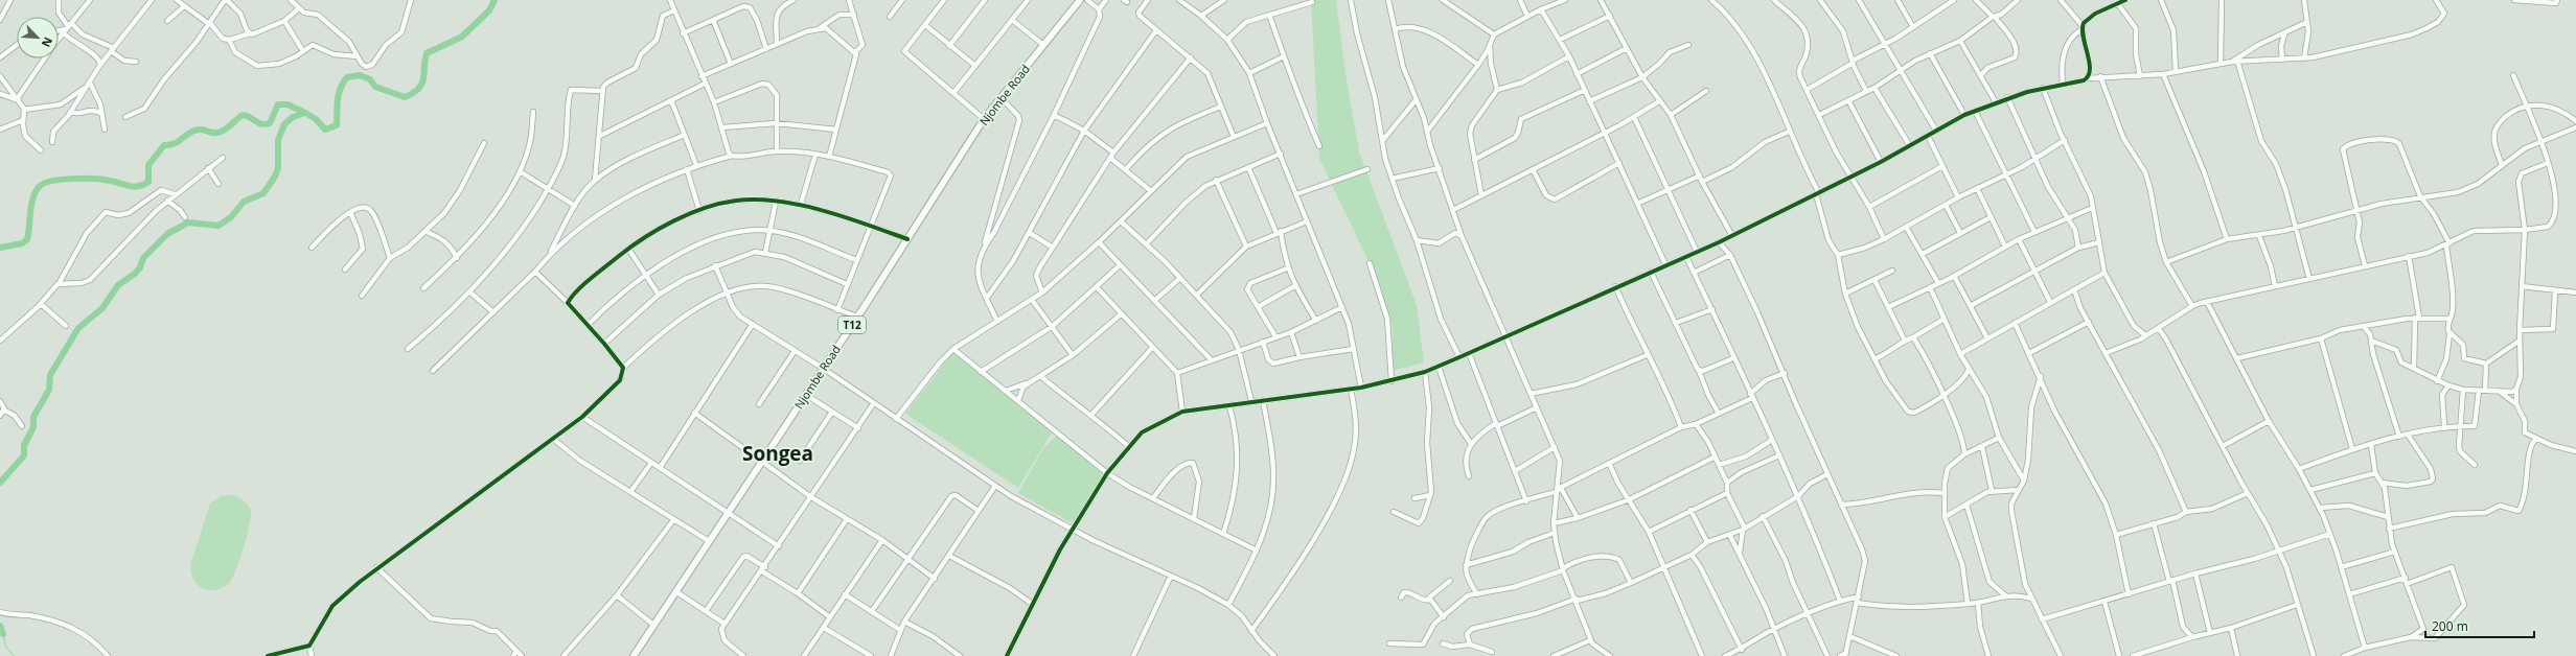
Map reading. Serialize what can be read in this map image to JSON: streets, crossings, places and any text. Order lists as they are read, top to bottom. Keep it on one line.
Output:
{"streets":{"highway":["Njombe Road","T12"]},"districts":["Songea"],"scale_bar":"200 m","north":"bottom right"}
